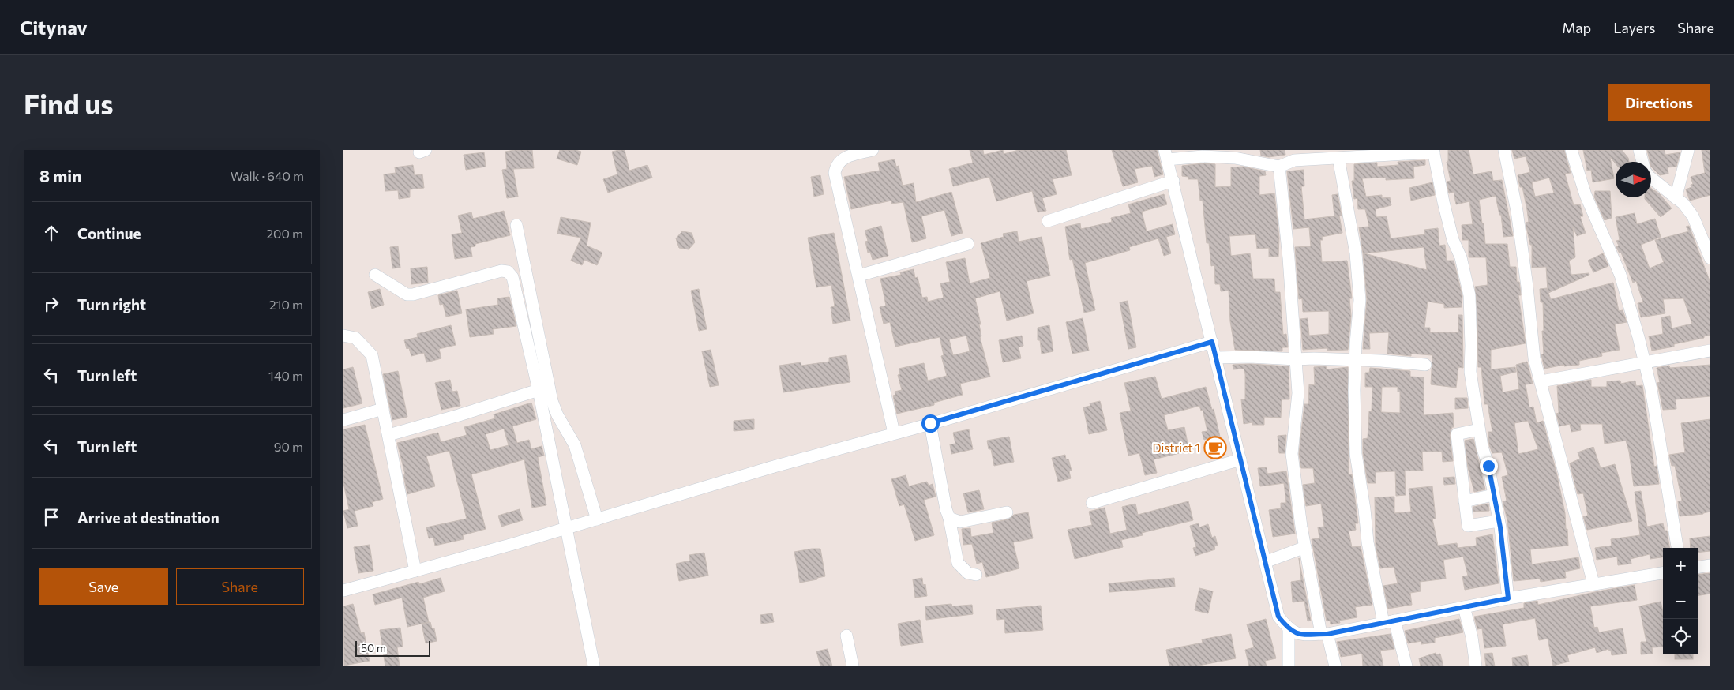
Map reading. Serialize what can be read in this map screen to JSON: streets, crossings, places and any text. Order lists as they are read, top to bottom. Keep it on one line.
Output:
{"places":{"cafe":["District 1"]},"scale_bar":"50 m","north":"right","page":{"header":"Citynav","nav":["Map","Layers","Share"],"buttons":["Directions",["Save","Share"]],"title":"Find us","heading":["8 min","Walk · 640 m"],"list":[["Continue","200 m"],["Turn right","210 m"],["Turn left","140 m"],["Turn left","90 m"],"Arrive at destination"],"map_buttons":["+","−"],"scale":"50 m"}}
